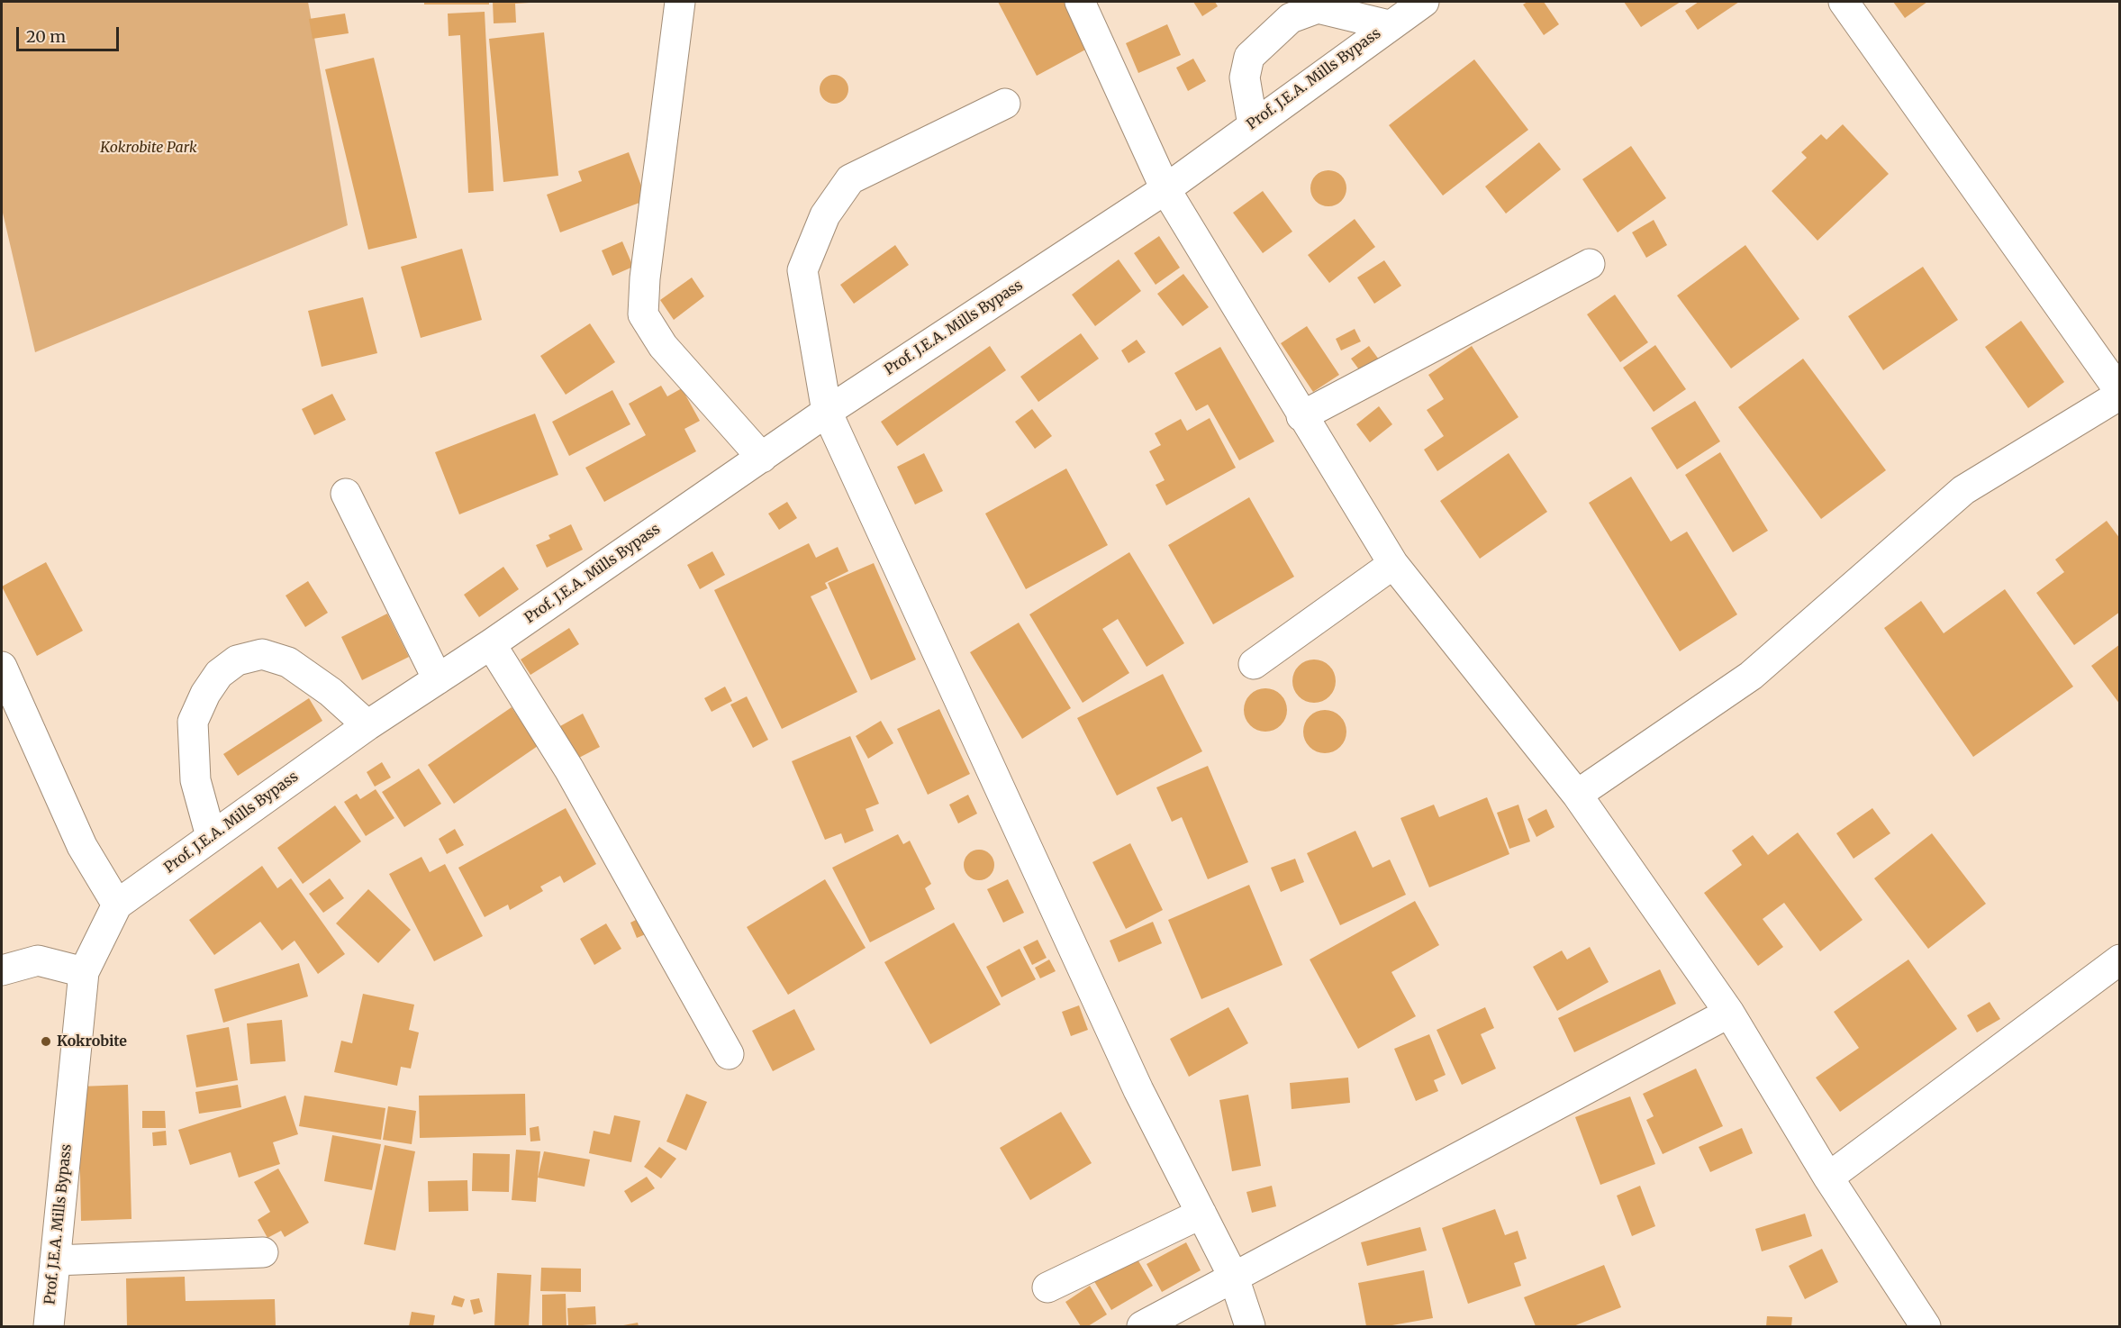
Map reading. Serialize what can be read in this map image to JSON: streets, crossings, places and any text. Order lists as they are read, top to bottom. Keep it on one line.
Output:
{"streets":{"street":["Prof. J.E.A. Mills Bypass"]},"parks":["Kokrobite Park"],"places":["Kokrobite"],"scale_bar":"20 m"}
